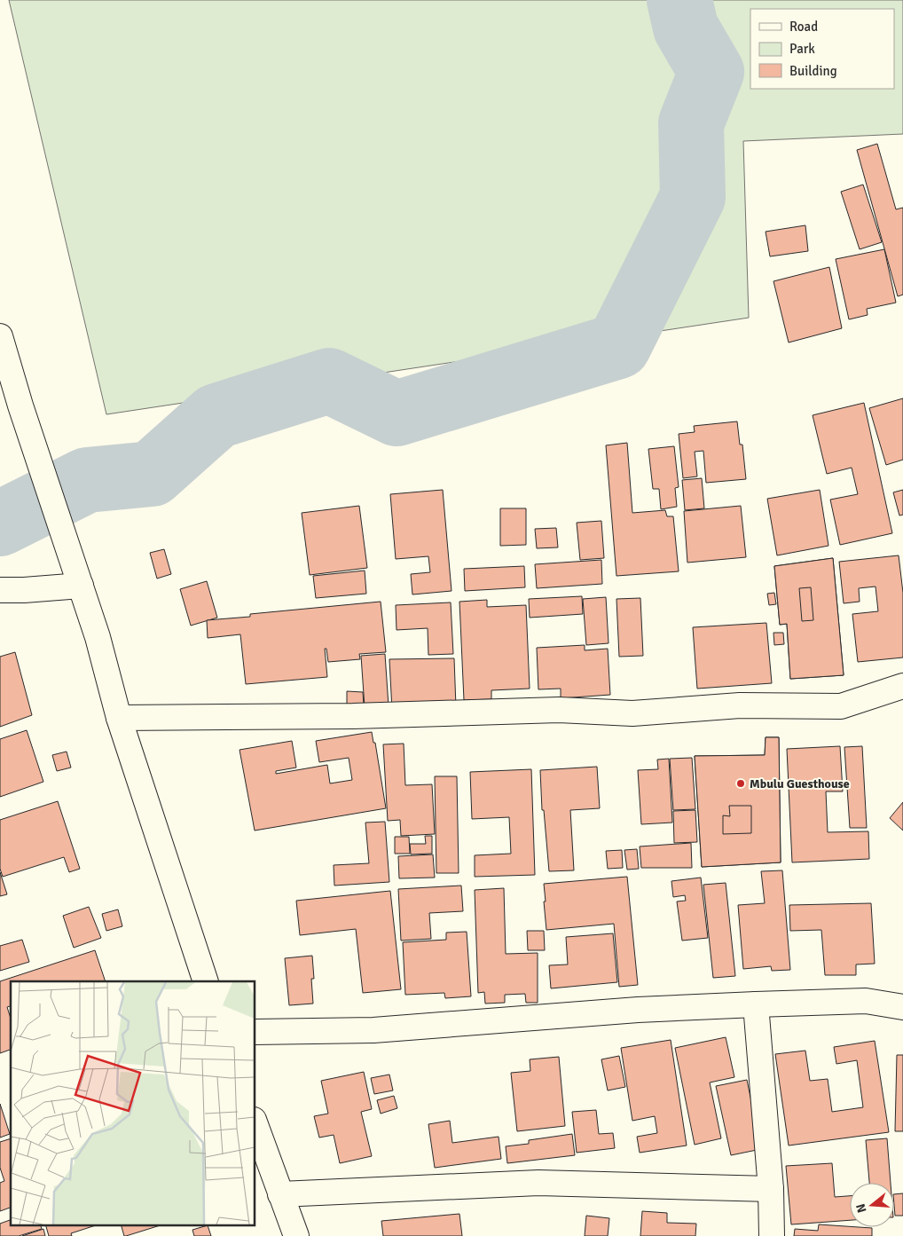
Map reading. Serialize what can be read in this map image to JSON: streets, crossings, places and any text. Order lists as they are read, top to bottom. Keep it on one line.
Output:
{"places":["Mbulu Guesthouse"],"legend":["Road","Park","Building"],"north":"left"}
